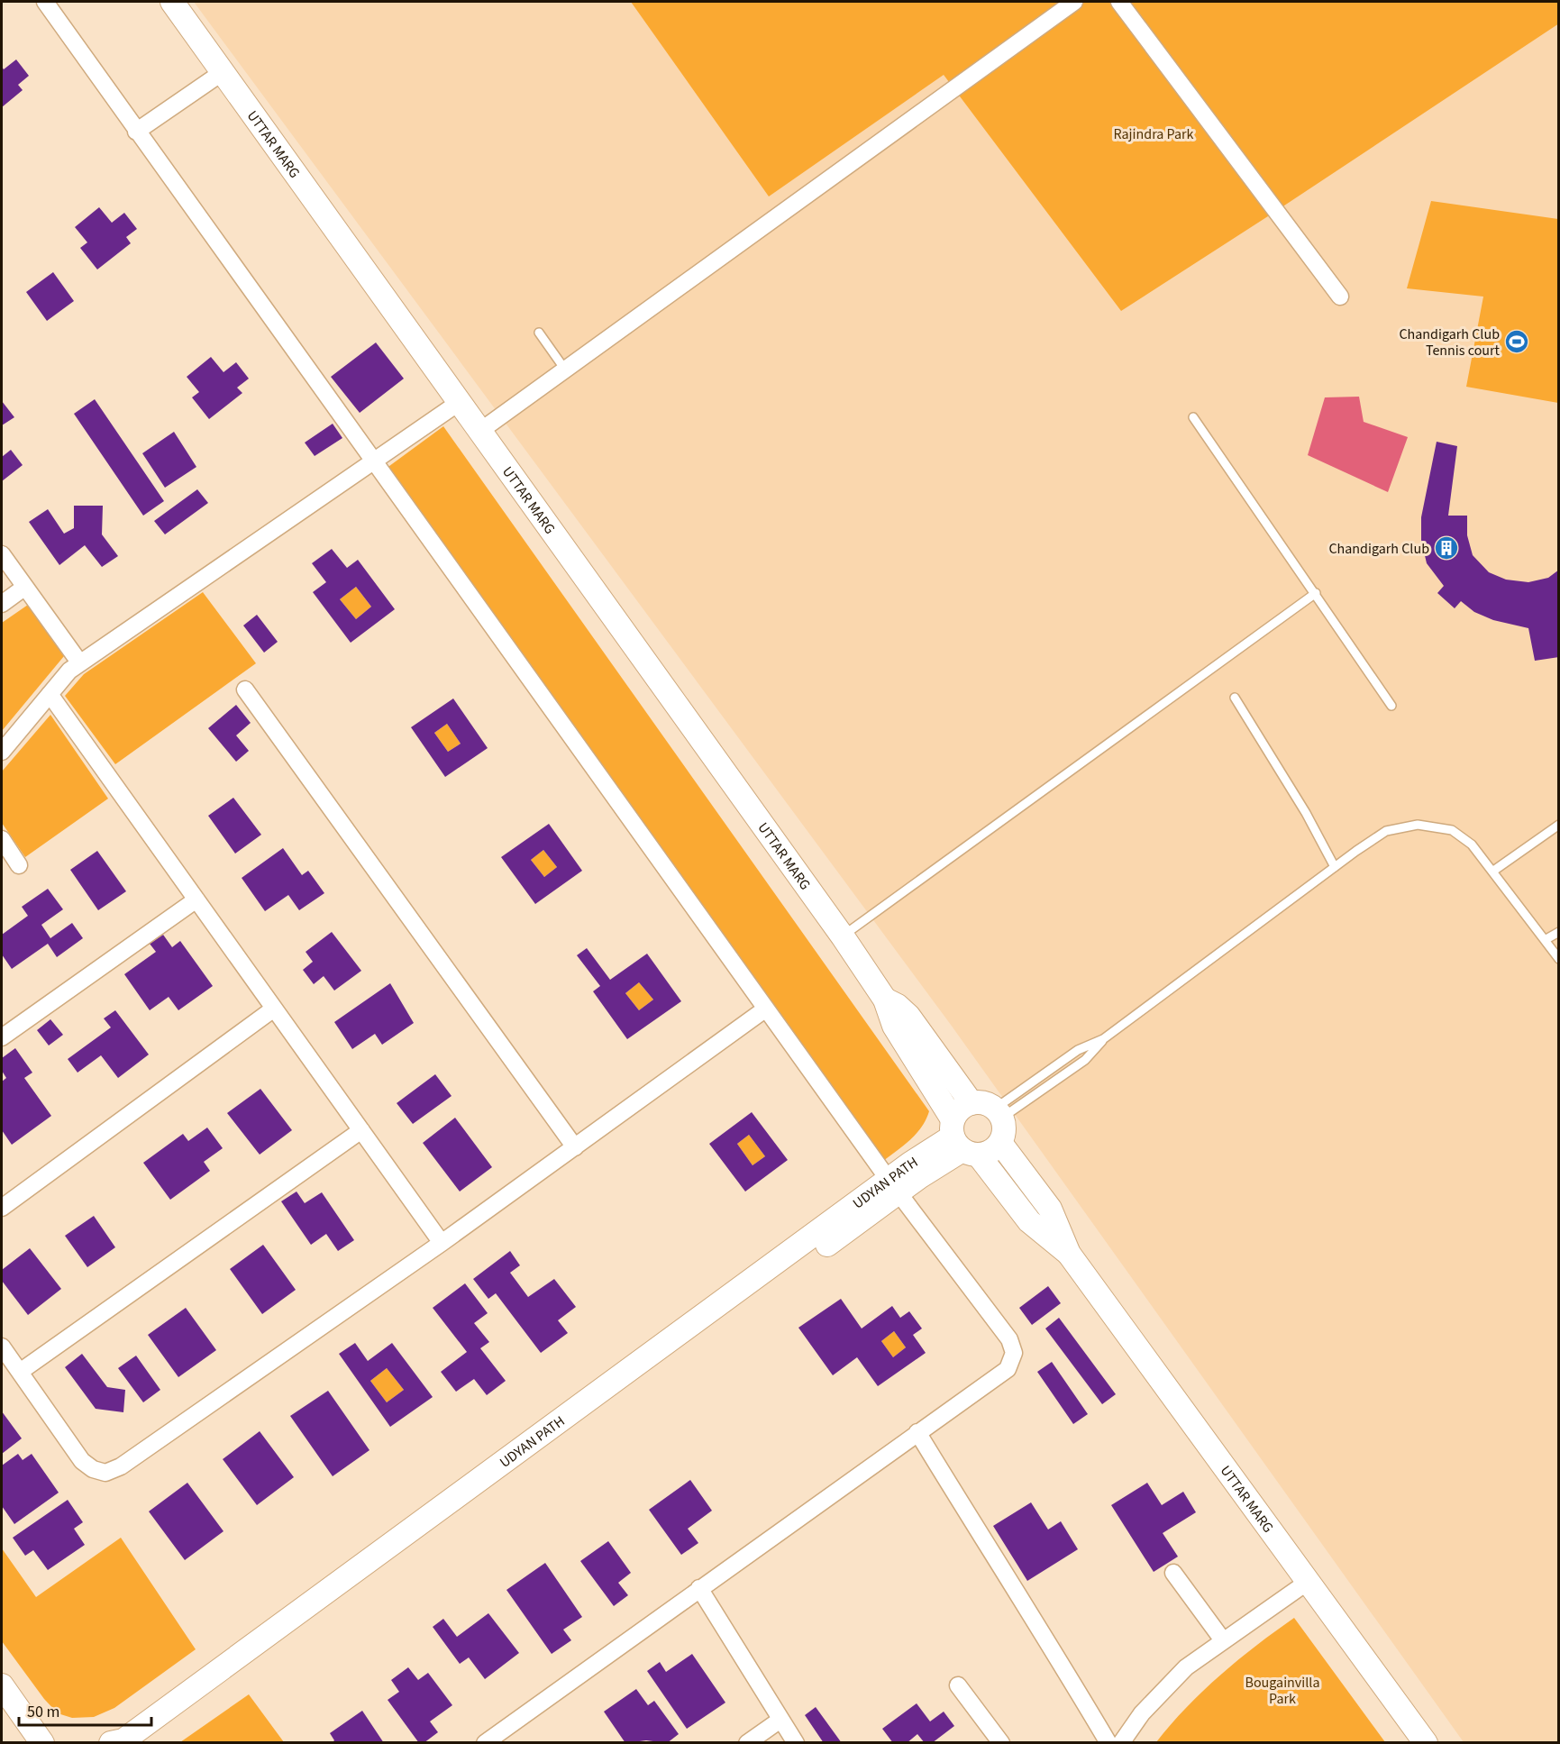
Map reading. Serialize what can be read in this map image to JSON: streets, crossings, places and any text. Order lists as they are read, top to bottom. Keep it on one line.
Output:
{"streets":{"main road":["UTTAR MARG","UDYAN PATH"]},"crossings":[["UTTAR MARG","UDYAN PATH"]],"parks":["Rajindra Park","Bougainvilla Park"],"places":{"sports":["Chandigarh Club Tennis court"],"building":["Chandigarh Club"]},"scale_bar":"50 m"}
